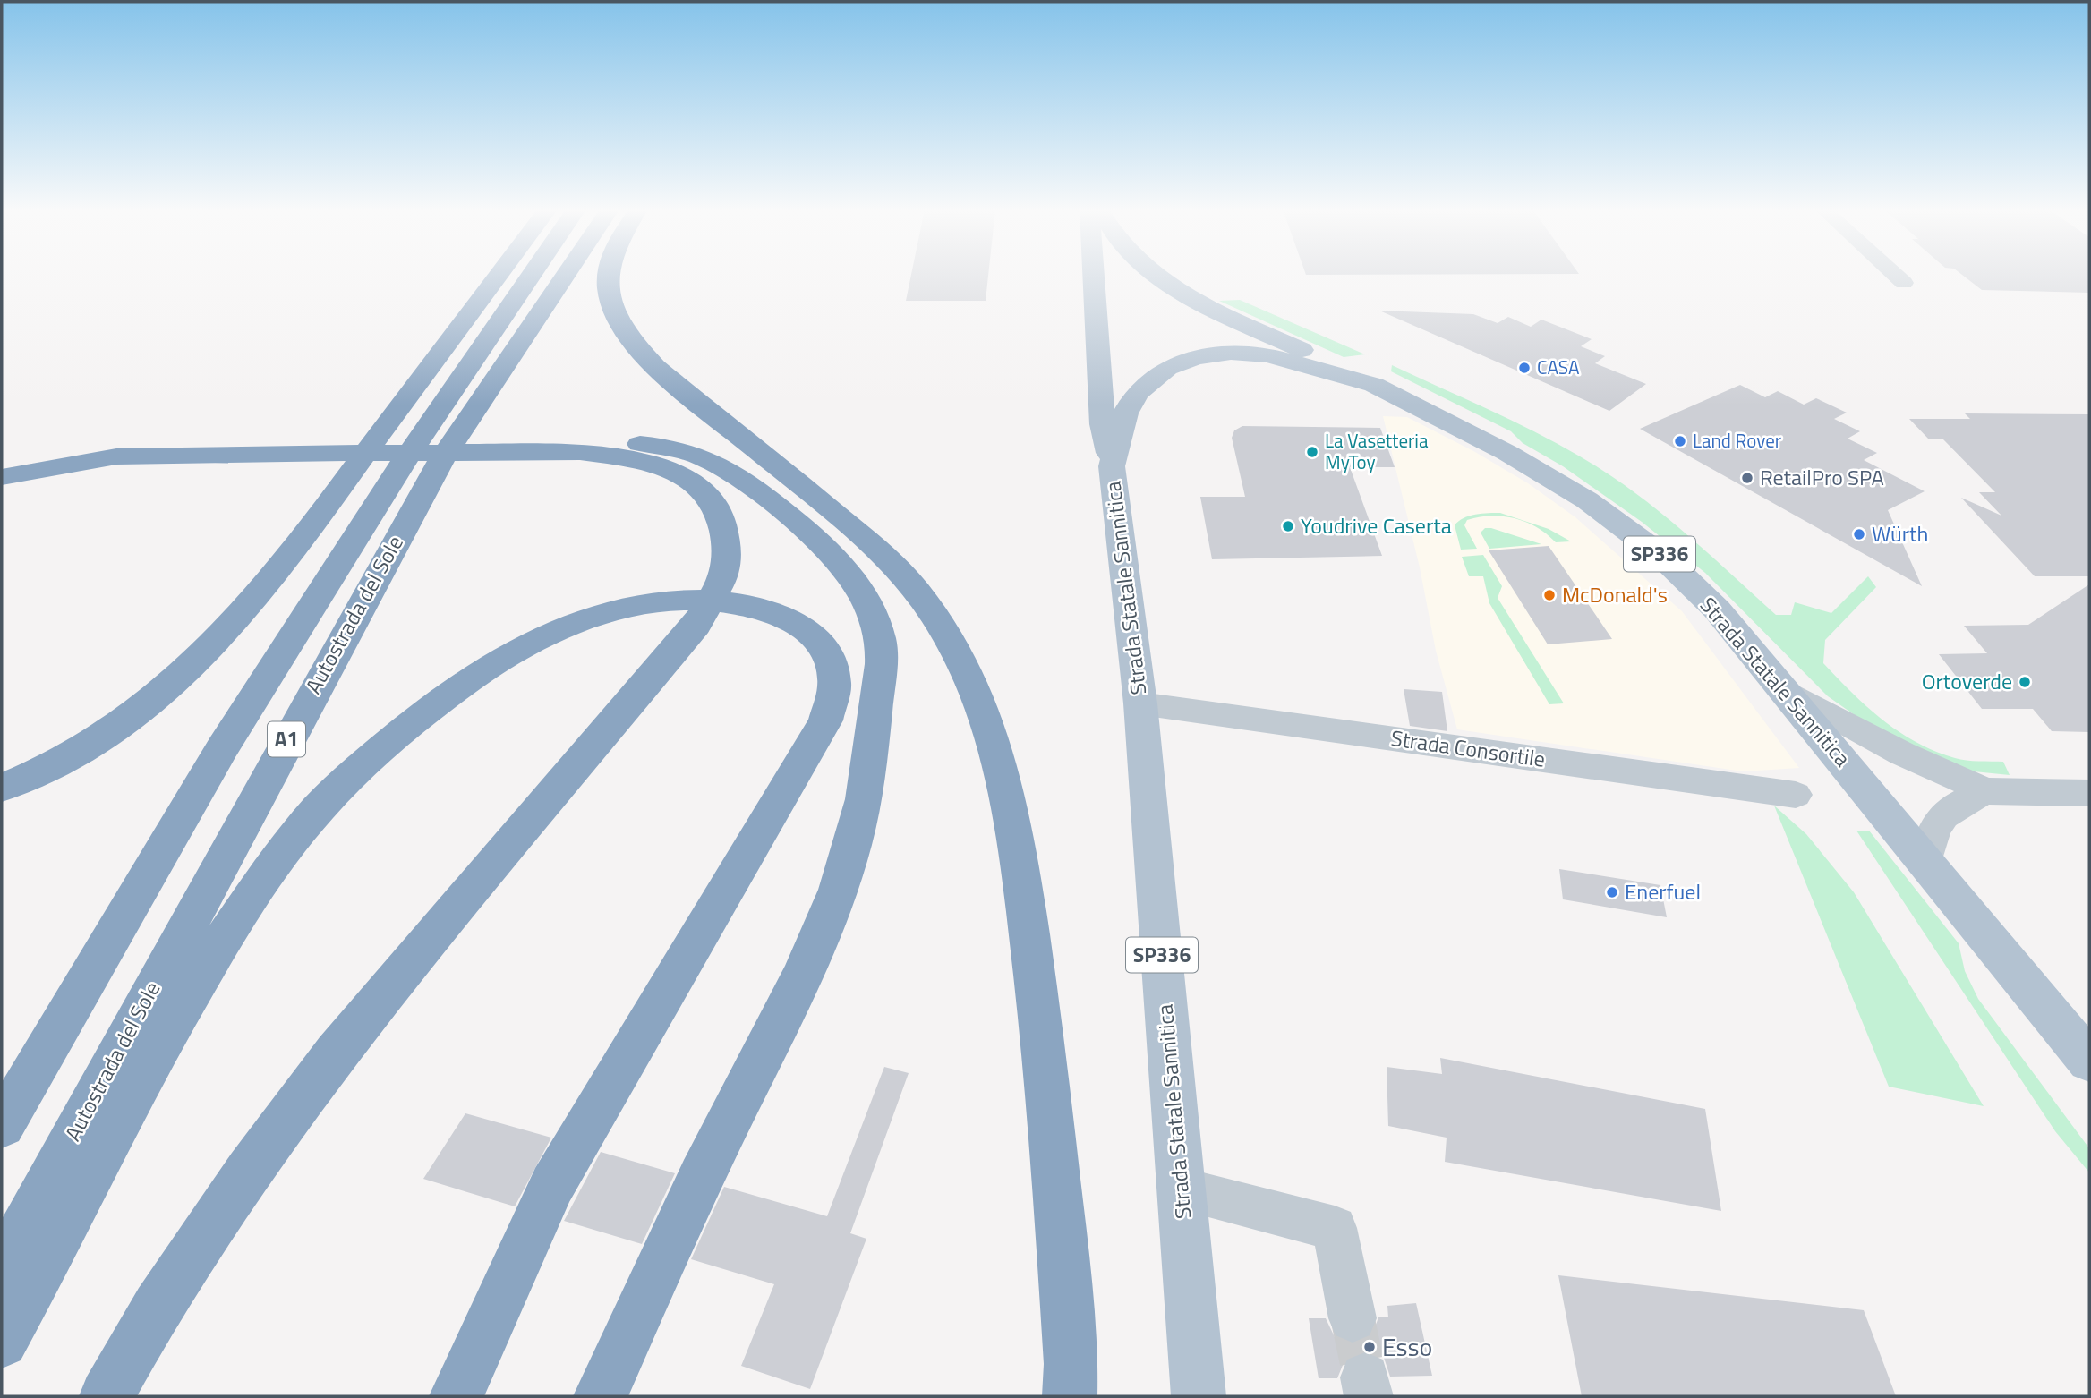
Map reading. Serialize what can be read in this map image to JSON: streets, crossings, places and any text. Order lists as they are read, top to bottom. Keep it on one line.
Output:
{"streets":{"highway":["Autostrada del Sole","A1"],"main road":["SP336","Strada Statale Sannitica"],"street":["Strada Consortile"]},"crossings":[["SP336","Strada Statale Sannitica"],["Strada Statale Sannitica","Strada Consortile"]],"places":["CASA","Land Rover","La Vasetteria MyToy","RetailPro SPA","Youdrive Caserta","Würth","McDonald's","Ortoverde","Enerfuel","Esso"]}
